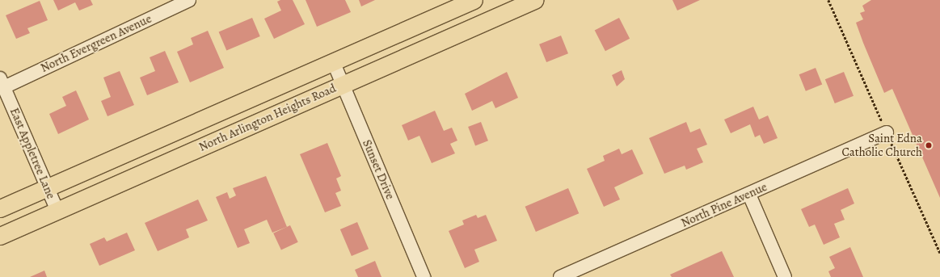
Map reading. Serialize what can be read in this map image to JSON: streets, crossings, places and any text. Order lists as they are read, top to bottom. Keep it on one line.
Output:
{"streets":{"main road":["North Arlington Heights Road"],"street":["North Evergreen Avenue","East Appletree Lane","Sunset Drive","North Pine Avenue"]},"crossings":[["North Evergreen Avenue","East Appletree Lane"],["North Arlington Heights Road","East Appletree Lane"],["North Arlington Heights Road","Sunset Drive"]],"places":["Saint Edna Catholic Church"]}
